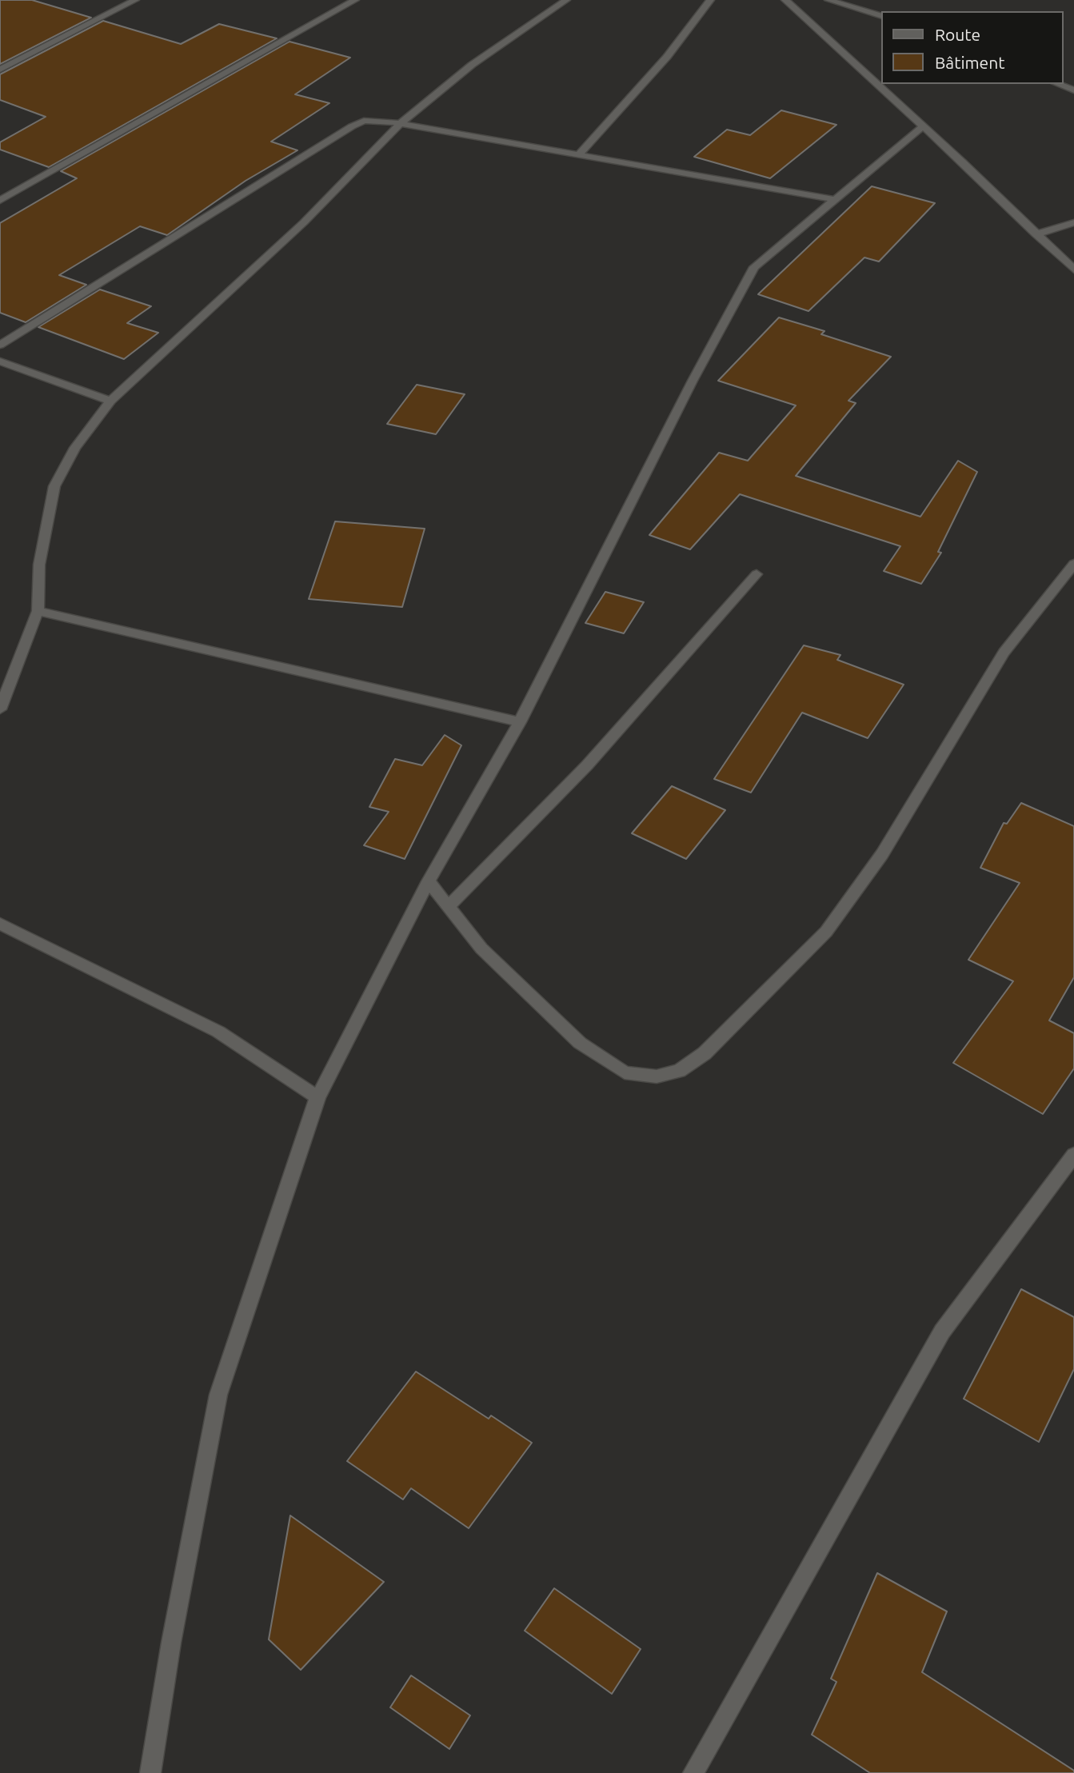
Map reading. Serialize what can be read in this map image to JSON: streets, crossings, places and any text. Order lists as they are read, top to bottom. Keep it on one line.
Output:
{"legend":["Route","Bâtiment"]}
